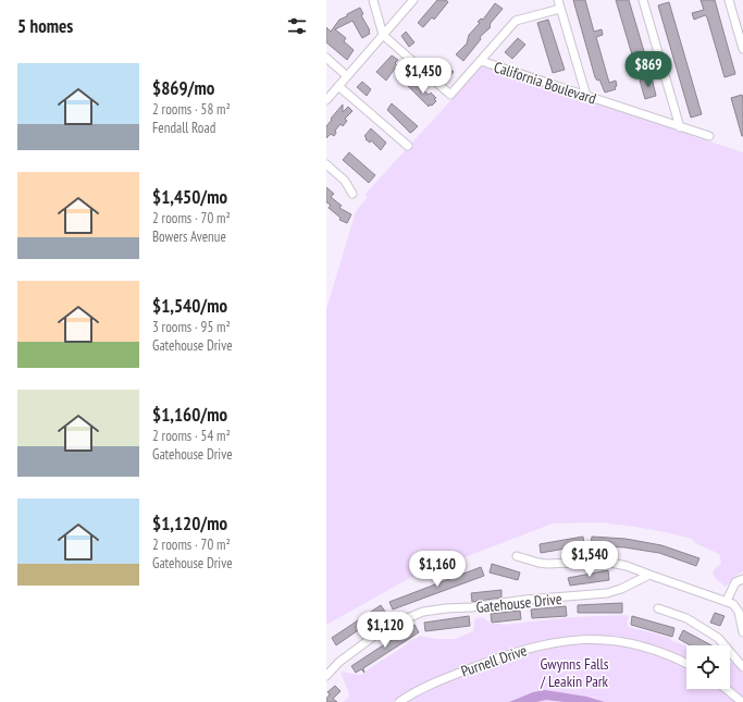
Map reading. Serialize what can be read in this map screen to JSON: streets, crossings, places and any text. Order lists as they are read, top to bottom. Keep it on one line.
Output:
{"streets":{"street":["California Boulevard","Gatehouse Drive","Purnell Drive"]},"parks":["Gwynns Falls / Leakin Park"],"page":{"heading":"5 homes","price":["$869","$1,450","$1,540","$1,160","$1,120"],"list":[{"name":"$869/mo","note":"2 rooms · 58 m² · Fendall Road"},{"name":"$1,450/mo","note":"2 rooms · 70 m² · Bowers Avenue"},{"name":"$1,540/mo","note":"3 rooms · 95 m² · Gatehouse Drive"},{"name":"$1,160/mo","note":"2 rooms · 54 m² · Gatehouse Drive"},{"name":"$1,120/mo","note":"2 rooms · 70 m² · Gatehouse Drive"}]}}
